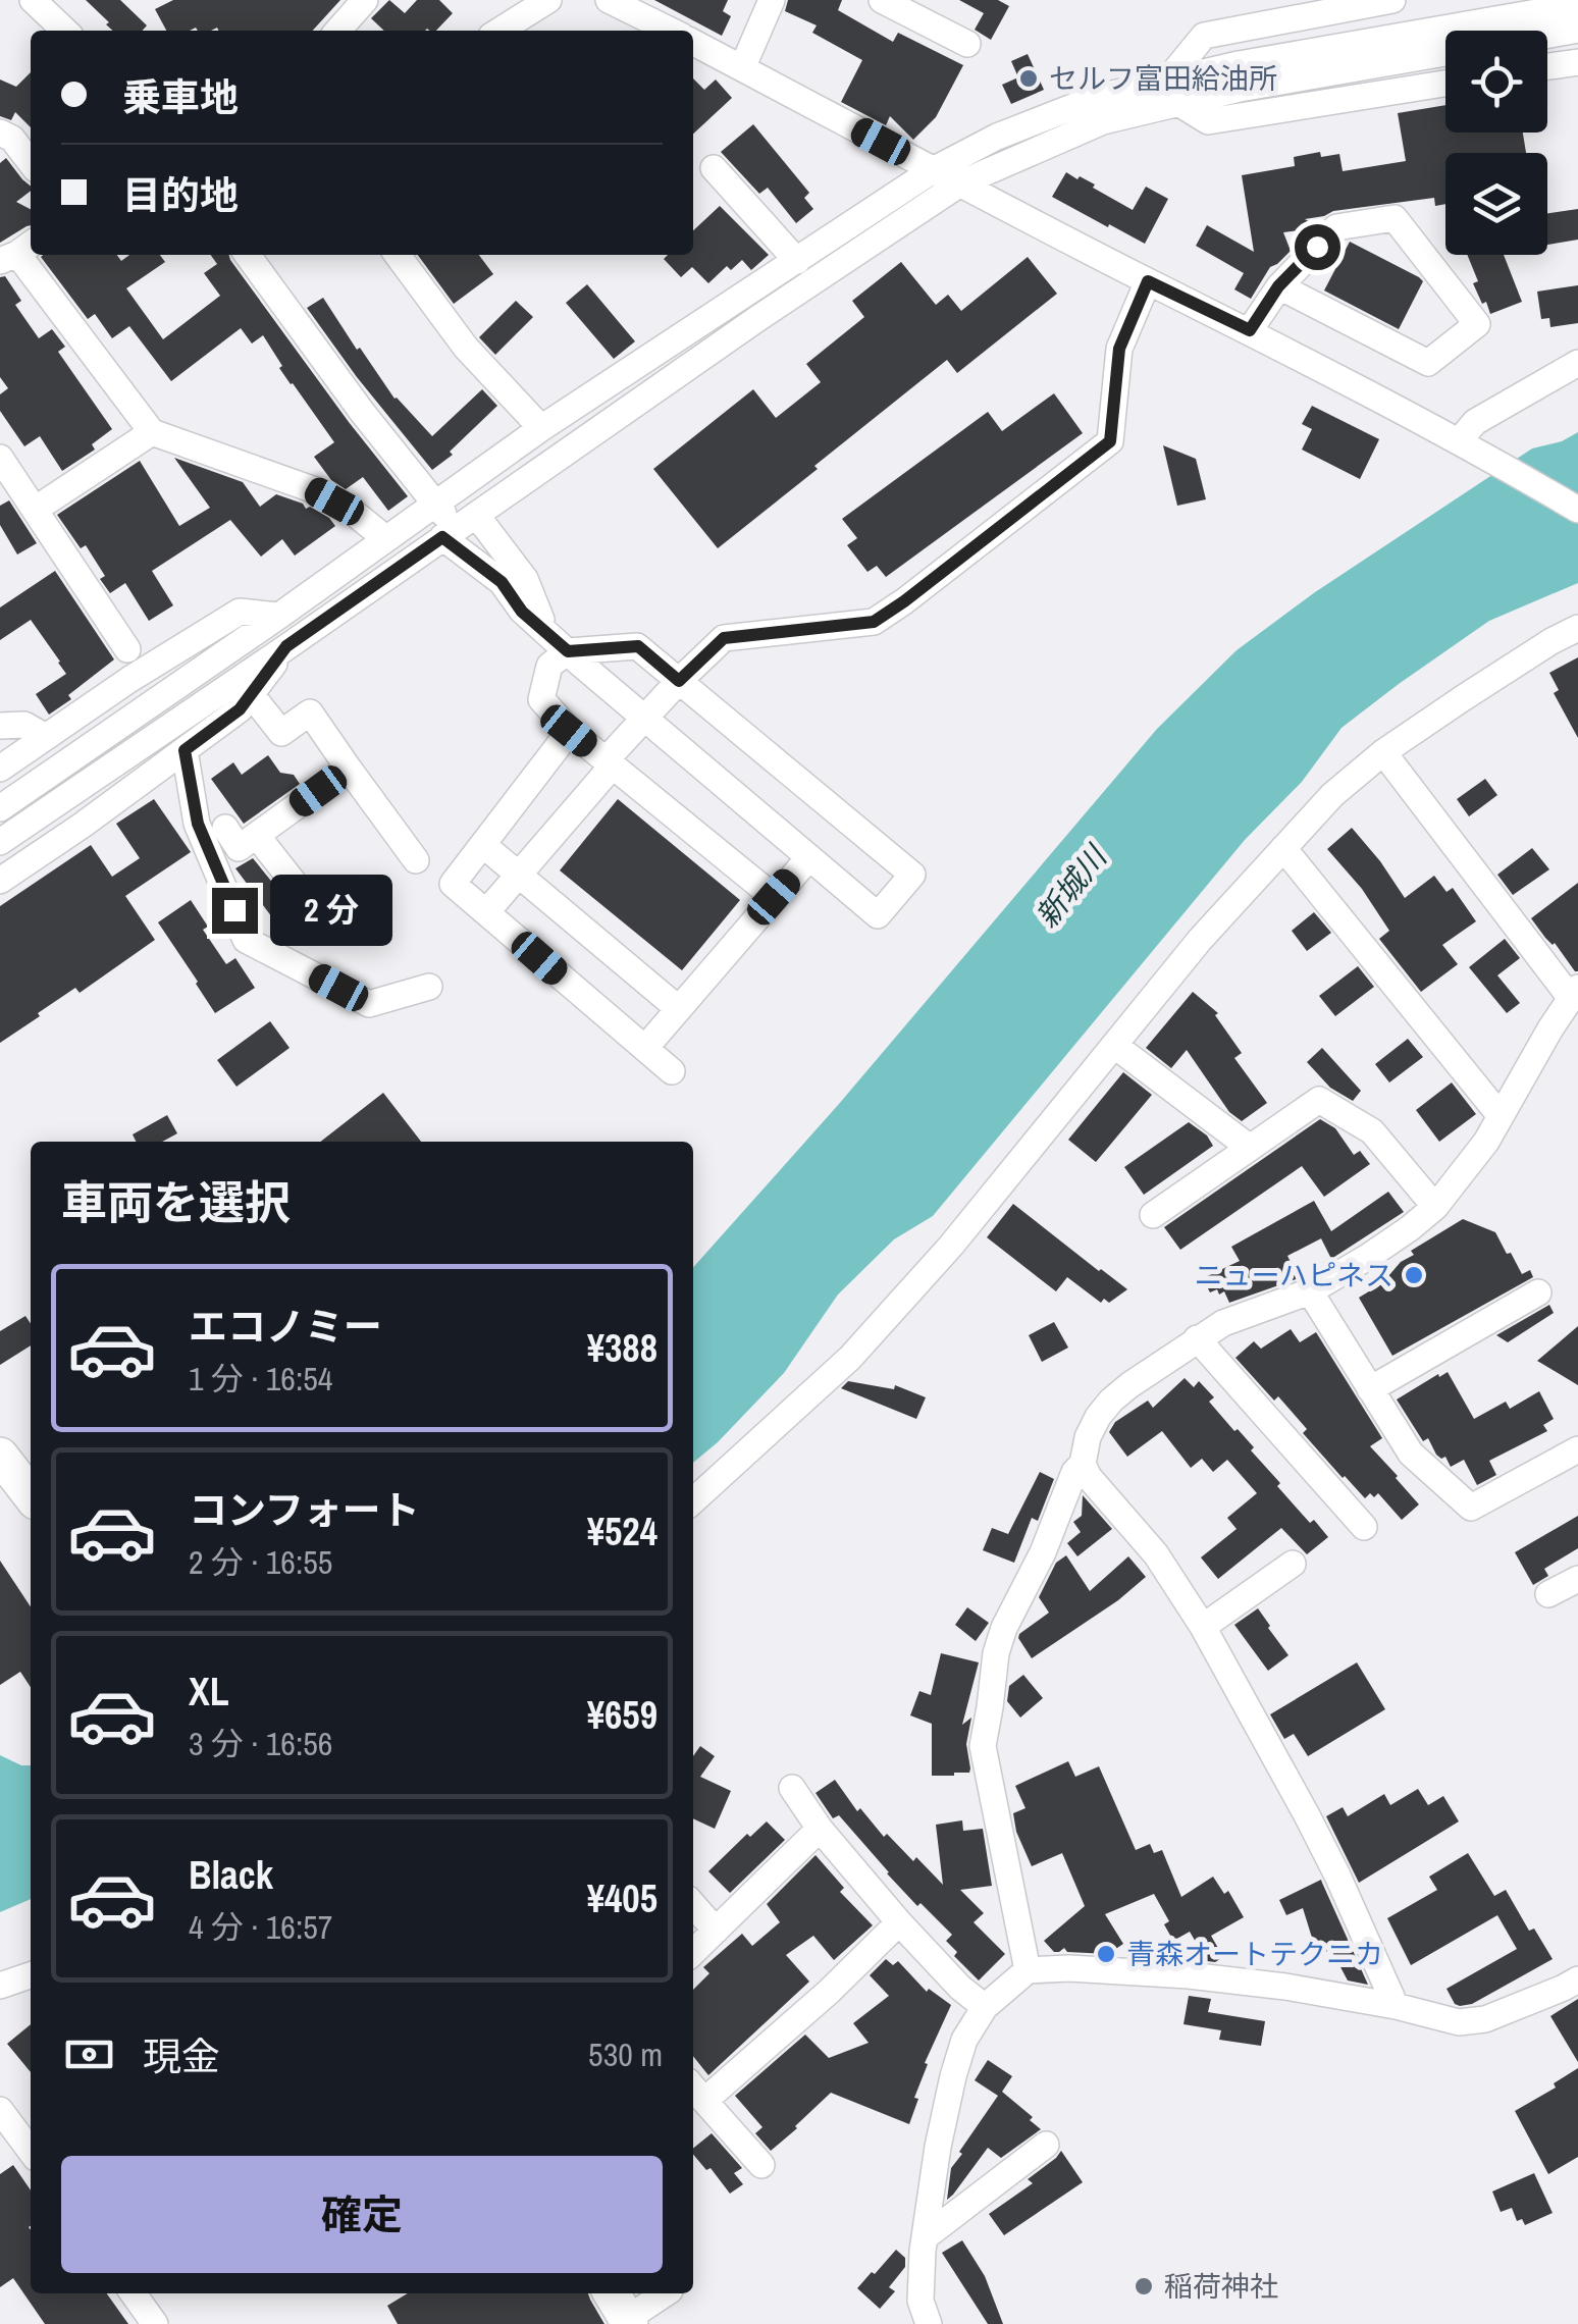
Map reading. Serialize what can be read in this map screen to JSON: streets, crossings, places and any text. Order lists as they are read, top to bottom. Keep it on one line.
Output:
{"water":["新城川"],"places":["セルフ富田給油所","ニューハピネス","青森オートテクニカ","稲荷神社"],"page":{"banner":["乗車地","目的地"],"bubble":"2 分","heading":"車両を選択","list":[{"name":"エコノミー","note":"1 分 · 16:54","value":"¥388"},{"name":"コンフォート","note":"2 分 · 16:55","value":"¥524"},{"name":"XL","note":"3 分 · 16:56","value":"¥659"},{"name":"Black","note":"4 分 · 16:57","value":"¥405"}],"pay":["現金","530 m"],"buttons":"確定"}}
